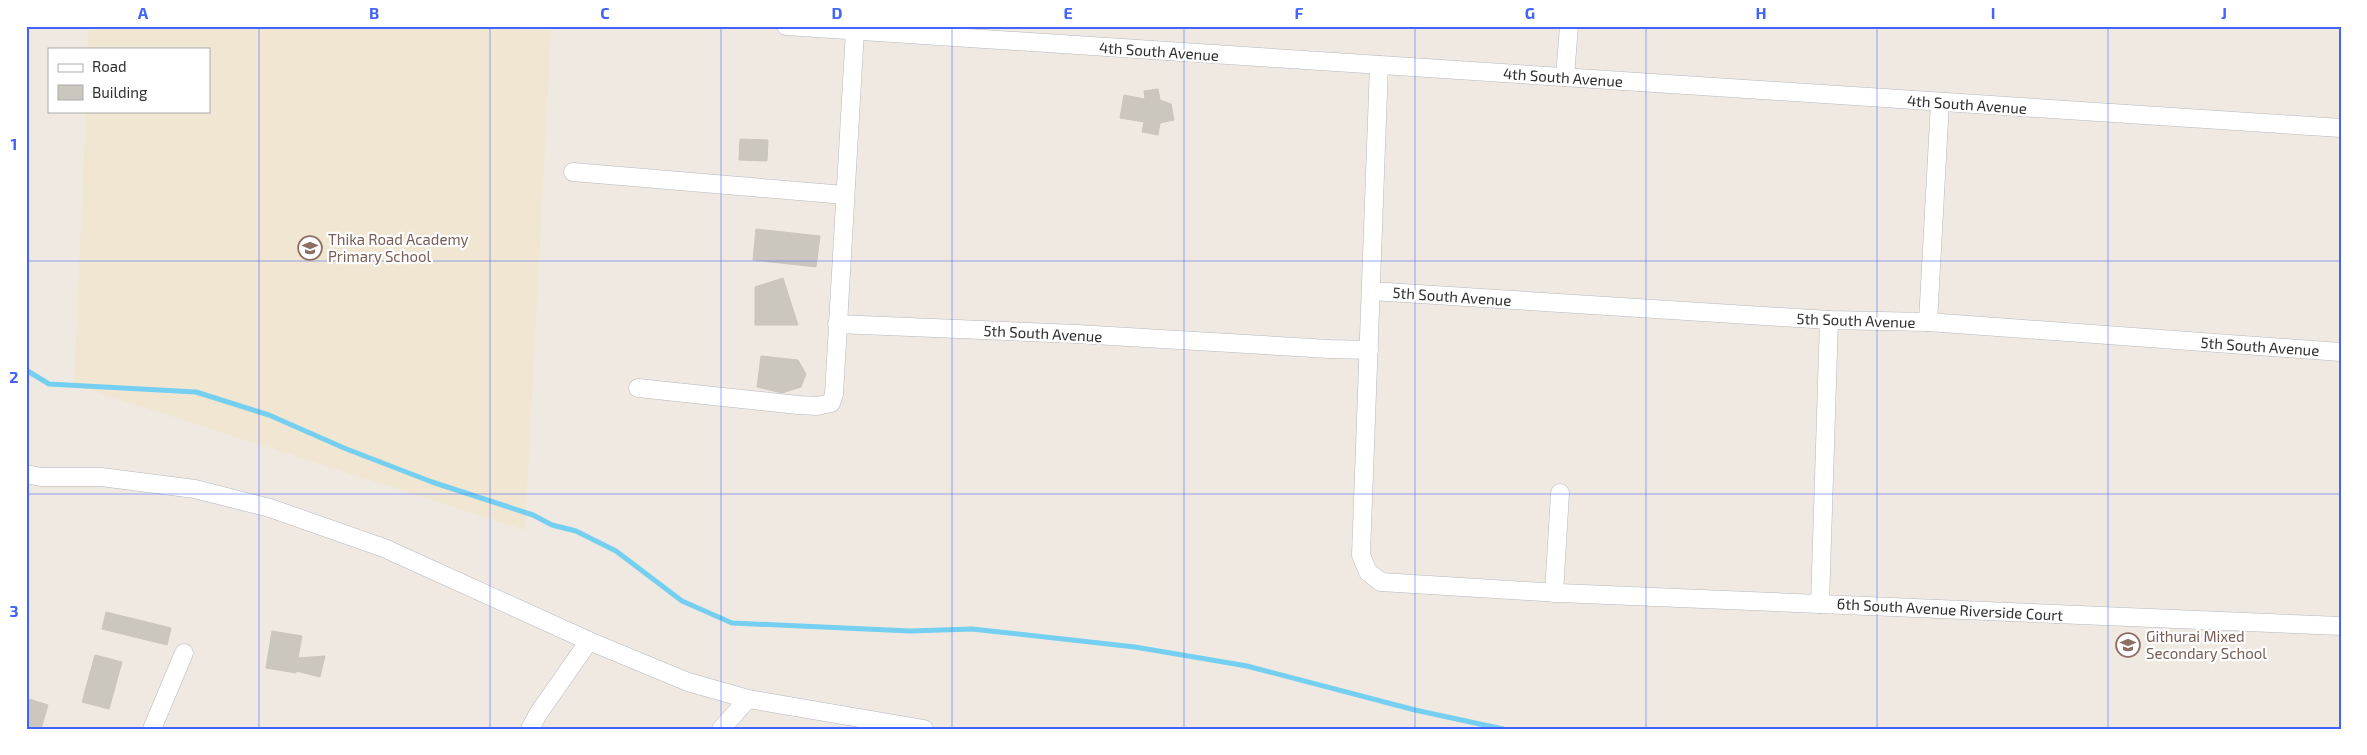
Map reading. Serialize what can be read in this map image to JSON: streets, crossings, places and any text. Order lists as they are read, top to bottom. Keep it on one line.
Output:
{"streets":{"street":["4th South Avenue","5th South Avenue","6th South Avenue Riverside Court"]},"crossings":[["4th South Avenue","6th South Avenue Riverside Court"],["5th South Avenue","6th South Avenue Riverside Court"]],"places":{"school or university":["Thika Road Academy Primary School","Githurai Mixed Secondary School"]},"legend":["Road","Building"],"grid":{"columns":["A","B","C","D","E","F","G","H","I","J"],"rows":["1","2","3"]}}
